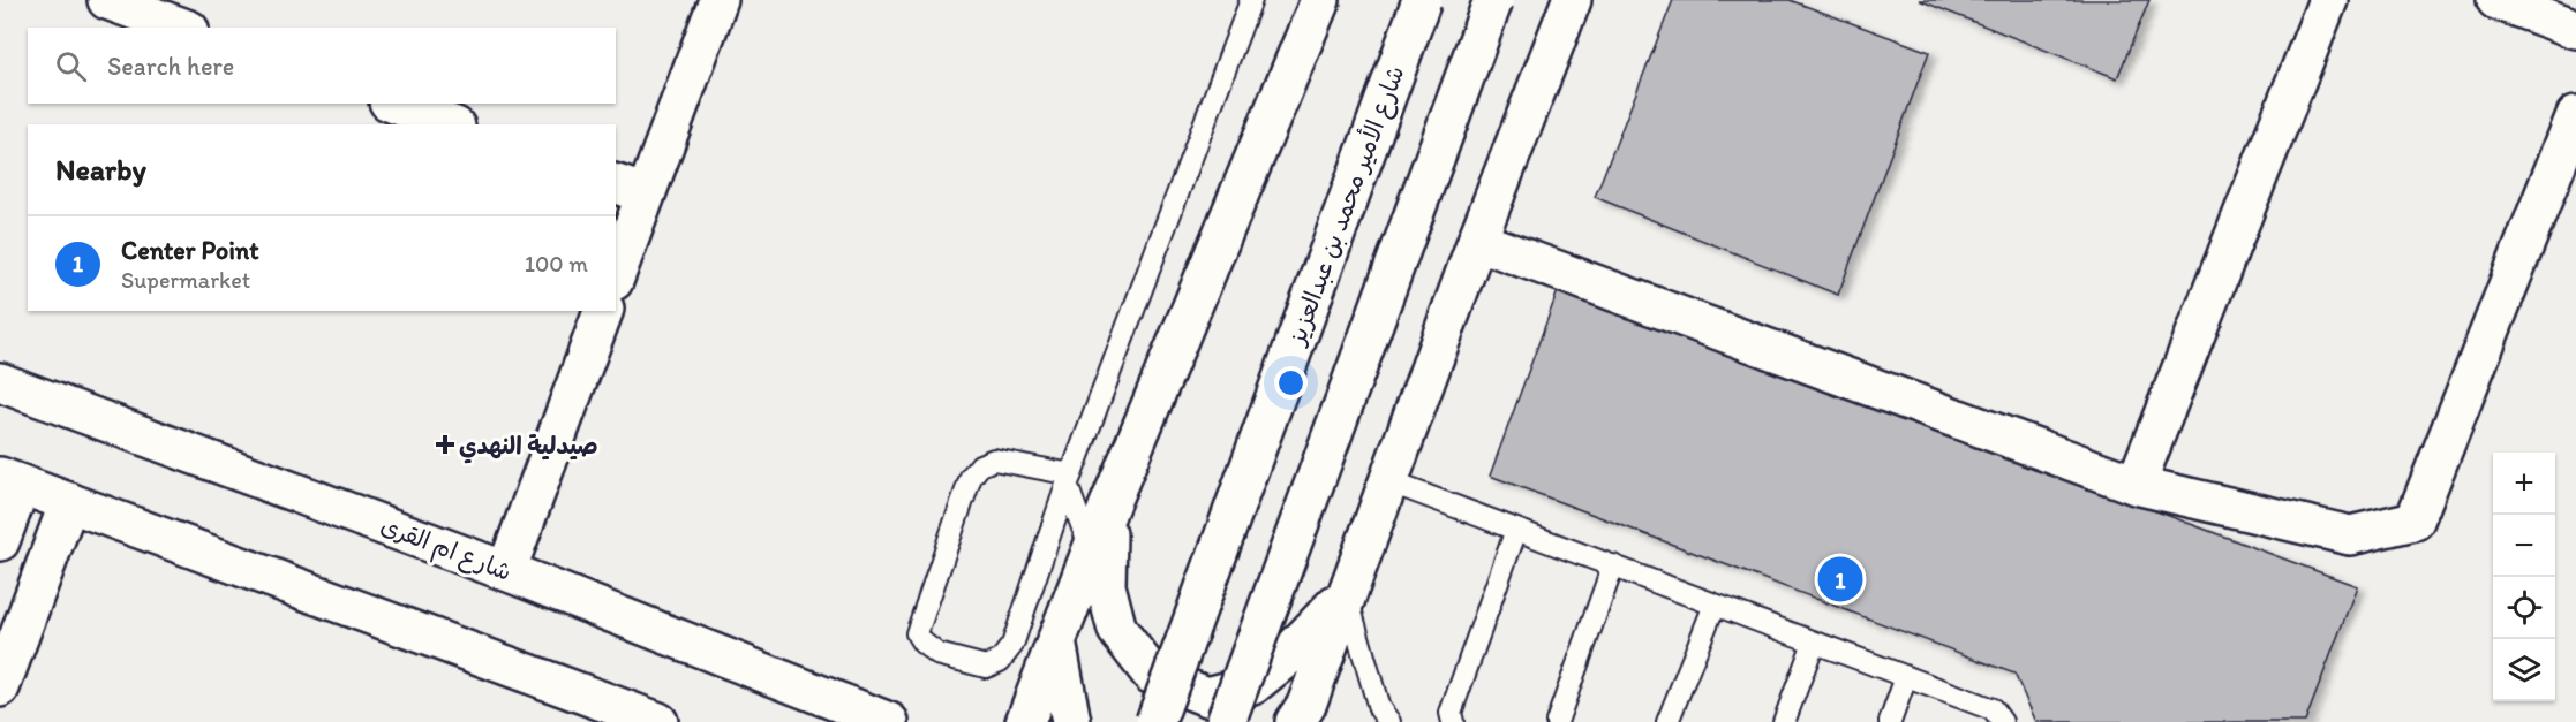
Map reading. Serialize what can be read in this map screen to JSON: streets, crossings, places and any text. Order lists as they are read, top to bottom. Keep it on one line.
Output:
{"streets":{"street":["شارع الأمير محمد بن عبدالعزيز","شارع ام القرى"]},"places":{"health":["صيدلية النهدي"]},"page":{"search":"Search here","heading":"Nearby","list":[{"mark":"1","name":"Center Point","note":"Supermarket","value":"100 m"}],"map_buttons":["+","−"],"pins":"1"}}
